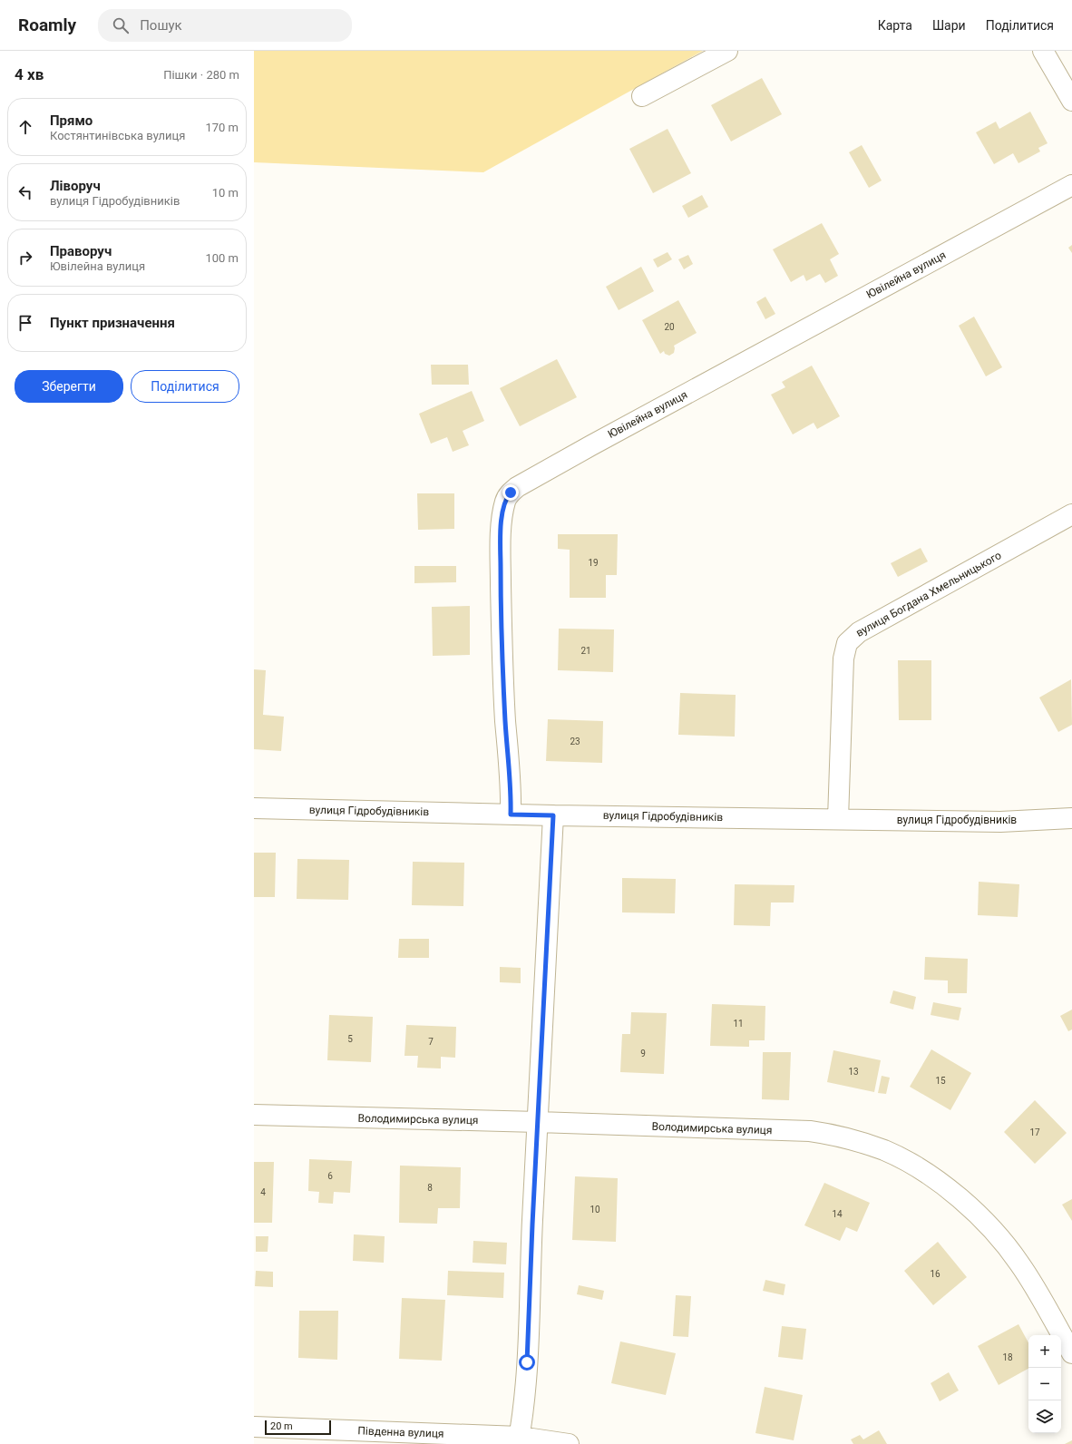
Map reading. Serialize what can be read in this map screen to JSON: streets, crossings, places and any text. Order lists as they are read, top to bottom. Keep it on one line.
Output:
{"streets":{"street":["Ювілейна вулиця","вулиця Богдана Хмельницького","вулиця Гідробудівників","Володимирська вулиця","Південна вулиця"]},"crossings":[["Ювілейна вулиця","вулиця Гідробудівників"],["вулиця Богдана Хмельницького","вулиця Гідробудівників"]],"house_numbers":["20","19","21","23","11","5","7","9","13","15","17","6","8","4","10","14","16","18"],"scale_bar":"20 m","page":{"header":"Roamly","search":"Пошук","nav":["Карта","Шари","Поділитися"],"heading":["4 хв","Пішки · 280 m"],"list":[["Прямо","Костянтинівська вулиця","170 m"],["Ліворуч","вулиця Гідробудівників","10 m"],["Праворуч","Ювілейна вулиця","100 m"],"Пункт призначення"],"buttons":["Зберегти","Поділитися"],"map_buttons":["+","−"],"scale":"20 m"}}
